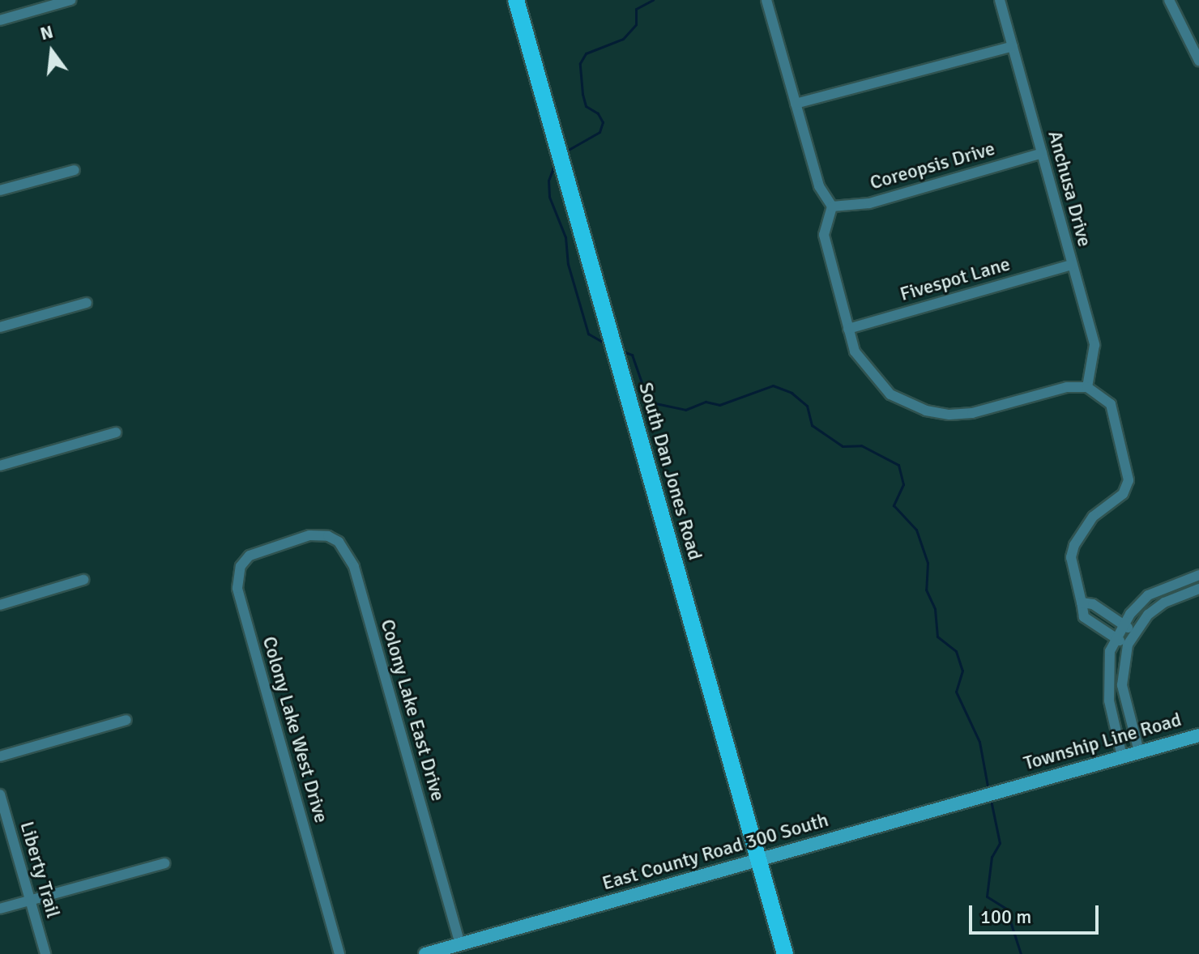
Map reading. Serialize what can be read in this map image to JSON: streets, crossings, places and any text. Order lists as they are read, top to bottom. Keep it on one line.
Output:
{"streets":{"main road":["South Dan Jones Road"],"street":["Coreopsis Drive","Anchusa Drive","Fivespot Lane","Colony Lake East Drive","Colony Lake West Drive","Township Line Road","East County Road 300 South","Liberty Trail"]},"crossings":[["Coreopsis Drive","Anchusa Drive"],["Anchusa Drive","Fivespot Lane"],["South Dan Jones Road","East County Road 300 South"],["Colony Lake East Drive","Colony Lake West Drive"],["Colony Lake East Drive","East County Road 300 South"],["Township Line Road","East County Road 300 South"]],"scale_bar":"100 m","north":"top"}
